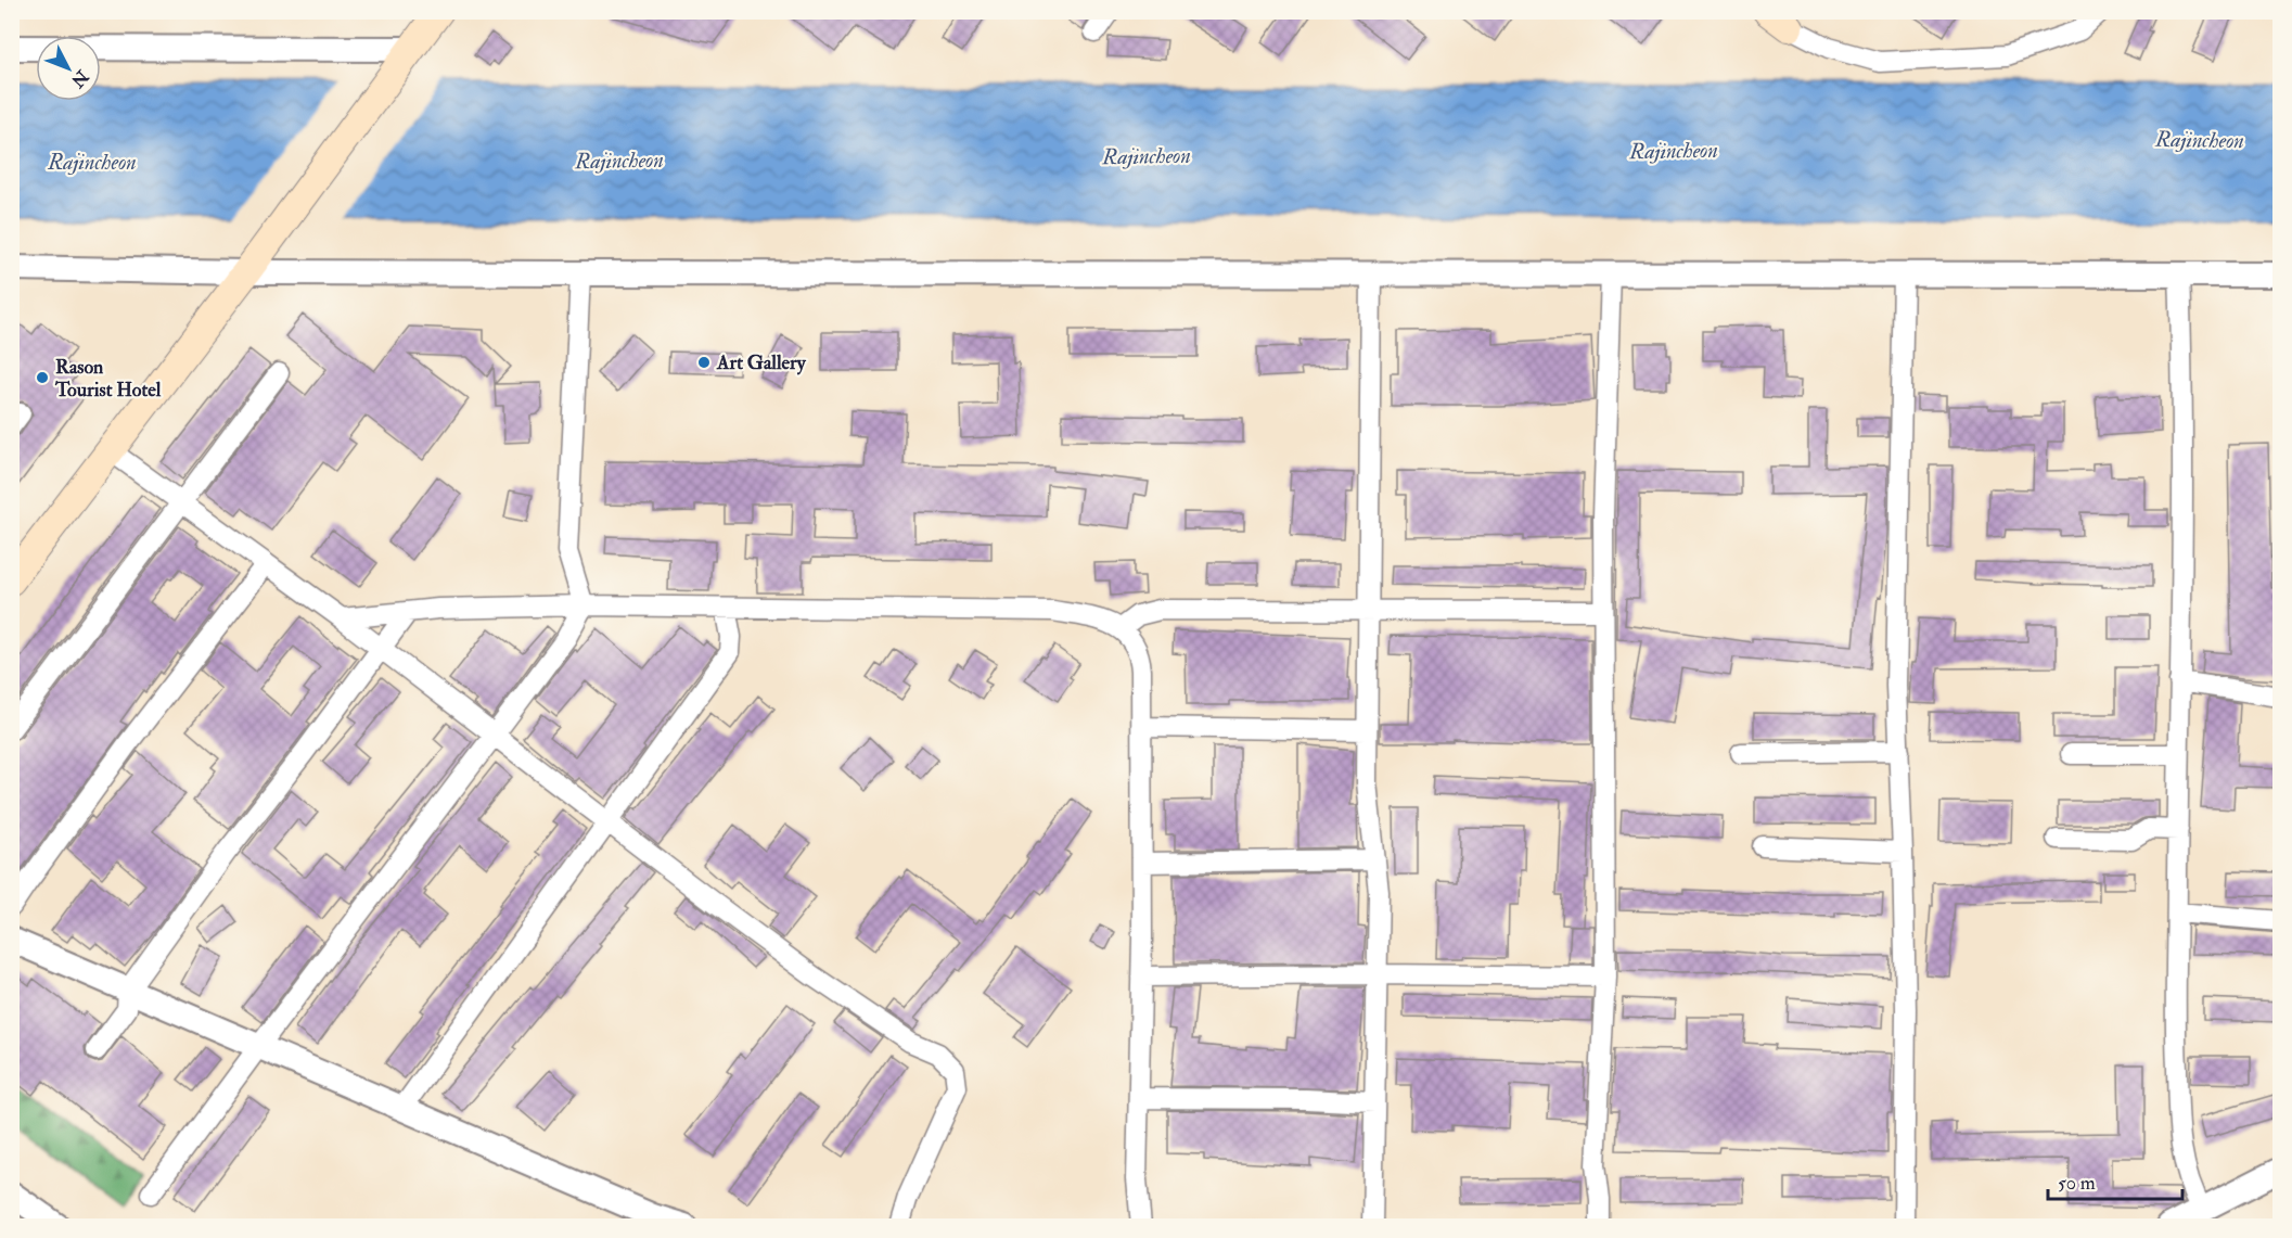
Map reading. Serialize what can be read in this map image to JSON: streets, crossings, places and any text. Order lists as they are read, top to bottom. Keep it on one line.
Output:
{"water":["Rajincheon"],"places":["Art Gallery","Rason Tourist Hotel"],"scale_bar":"50 m","north":"bottom right"}
